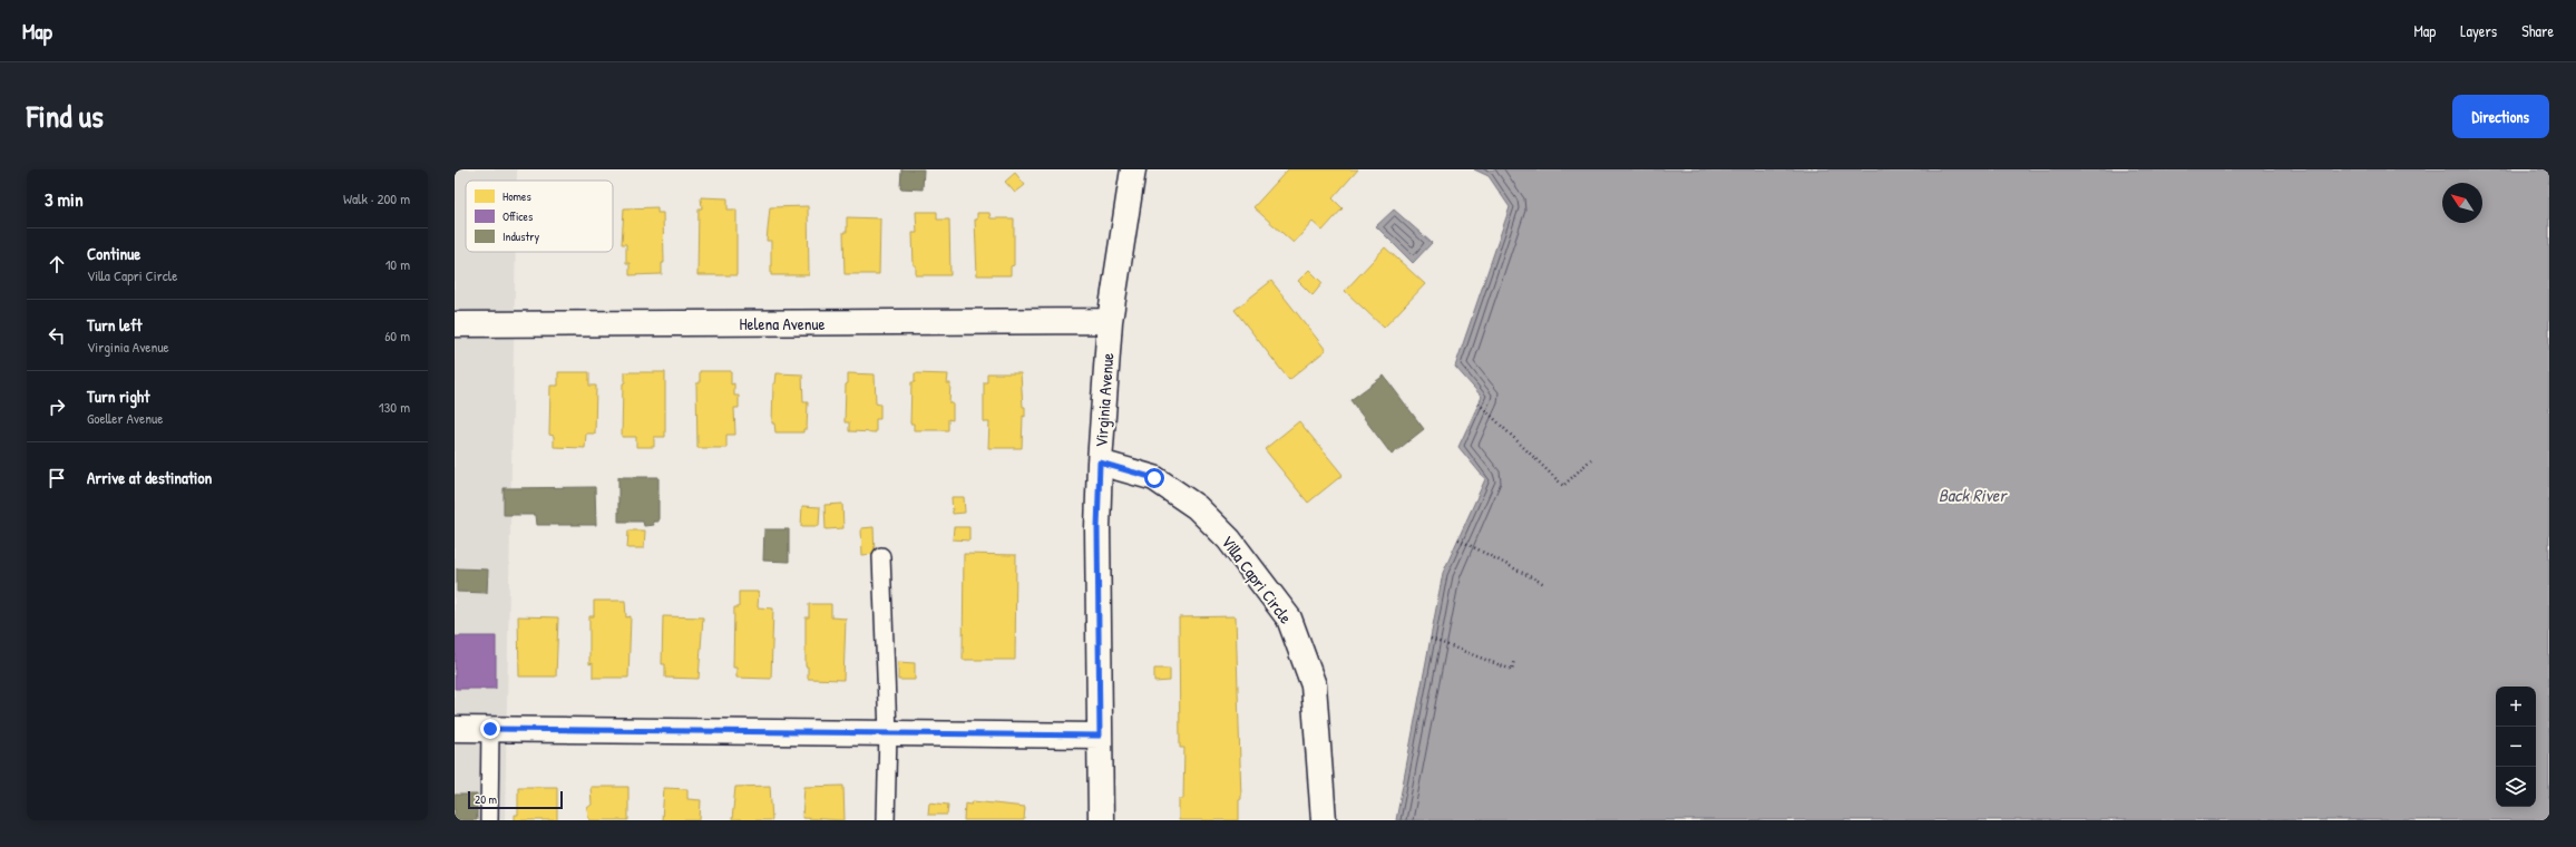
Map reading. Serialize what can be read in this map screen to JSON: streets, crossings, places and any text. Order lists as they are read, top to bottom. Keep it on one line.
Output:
{"streets":{"street":["Helena Avenue","Virginia Avenue","Villa Capri Circle"]},"crossings":[["Helena Avenue","Virginia Avenue"],["Virginia Avenue","Villa Capri Circle"]],"water":["Back River"],"legend":["Homes","Offices","Industry"],"scale_bar":"20 m","north":"top left","page":{"header":"Map","nav":["Map","Layers","Share"],"title":"Find us","buttons":"Directions","heading":["3 min","Walk · 200 m"],"list":[["Continue","Villa Capri Circle","10 m"],["Turn left","Virginia Avenue","60 m"],["Turn right","Goeller Avenue","130 m"],"Arrive at destination"],"map_buttons":["+","−"],"scale":"20 m"}}
